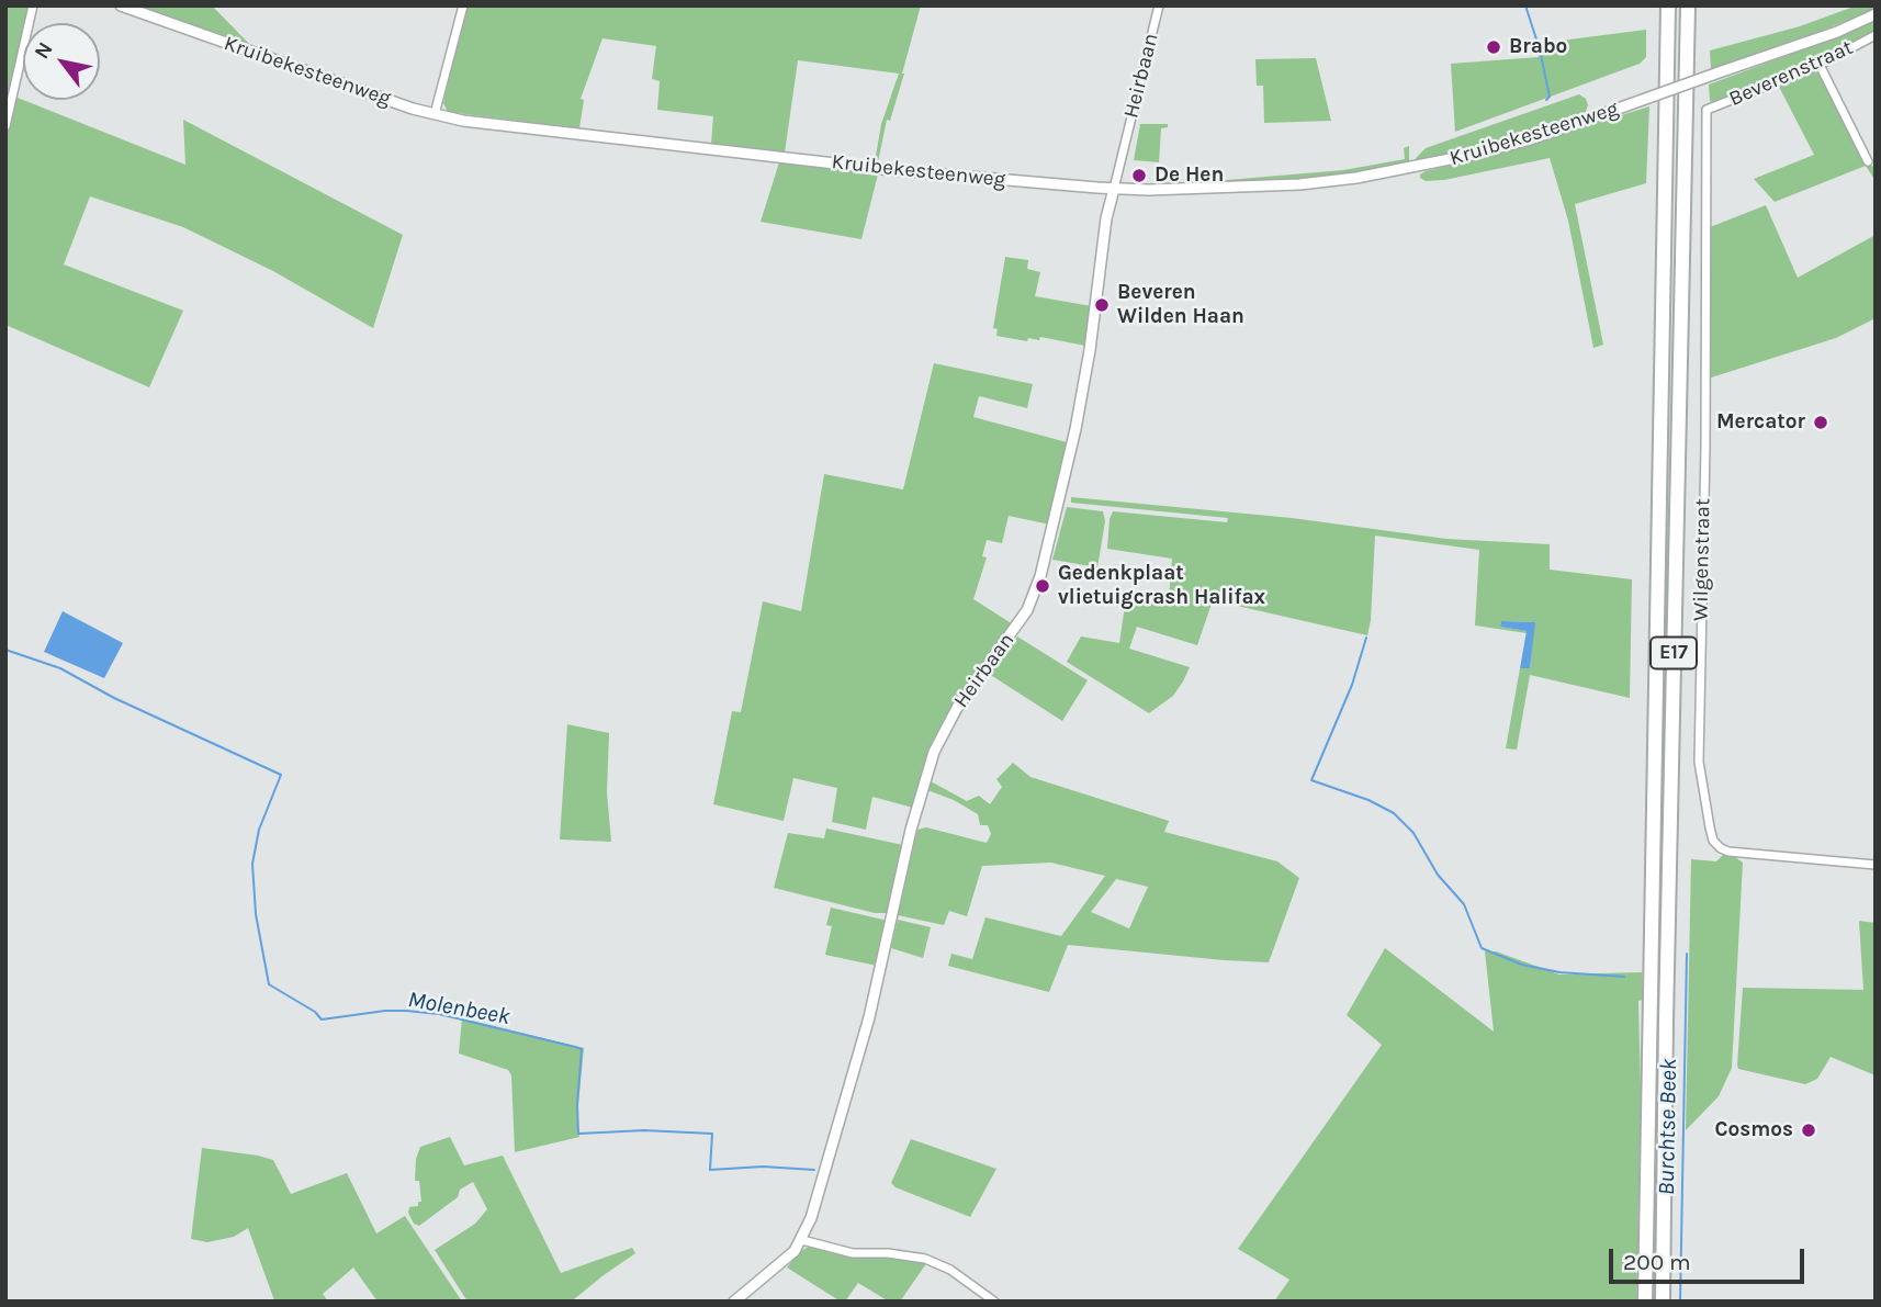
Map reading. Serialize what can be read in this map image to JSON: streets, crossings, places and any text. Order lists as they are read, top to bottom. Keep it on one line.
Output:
{"streets":{"highway":["E17"],"street":["Kruibekesteenweg","Beverenstraat","Heirbaan","Wilgenstraat"]},"crossings":[["Kruibekesteenweg","Beverenstraat"],["Kruibekesteenweg","Heirbaan"],["Beverenstraat","Wilgenstraat"]],"water":["Molenbeek","Burchtse Beek"],"places":["Brabo","De Hen","Beveren Wilden Haan","Mercator","Gedenkplaat vlietuigcrash Halifax","Cosmos"],"scale_bar":"200 m","north":"top left"}
